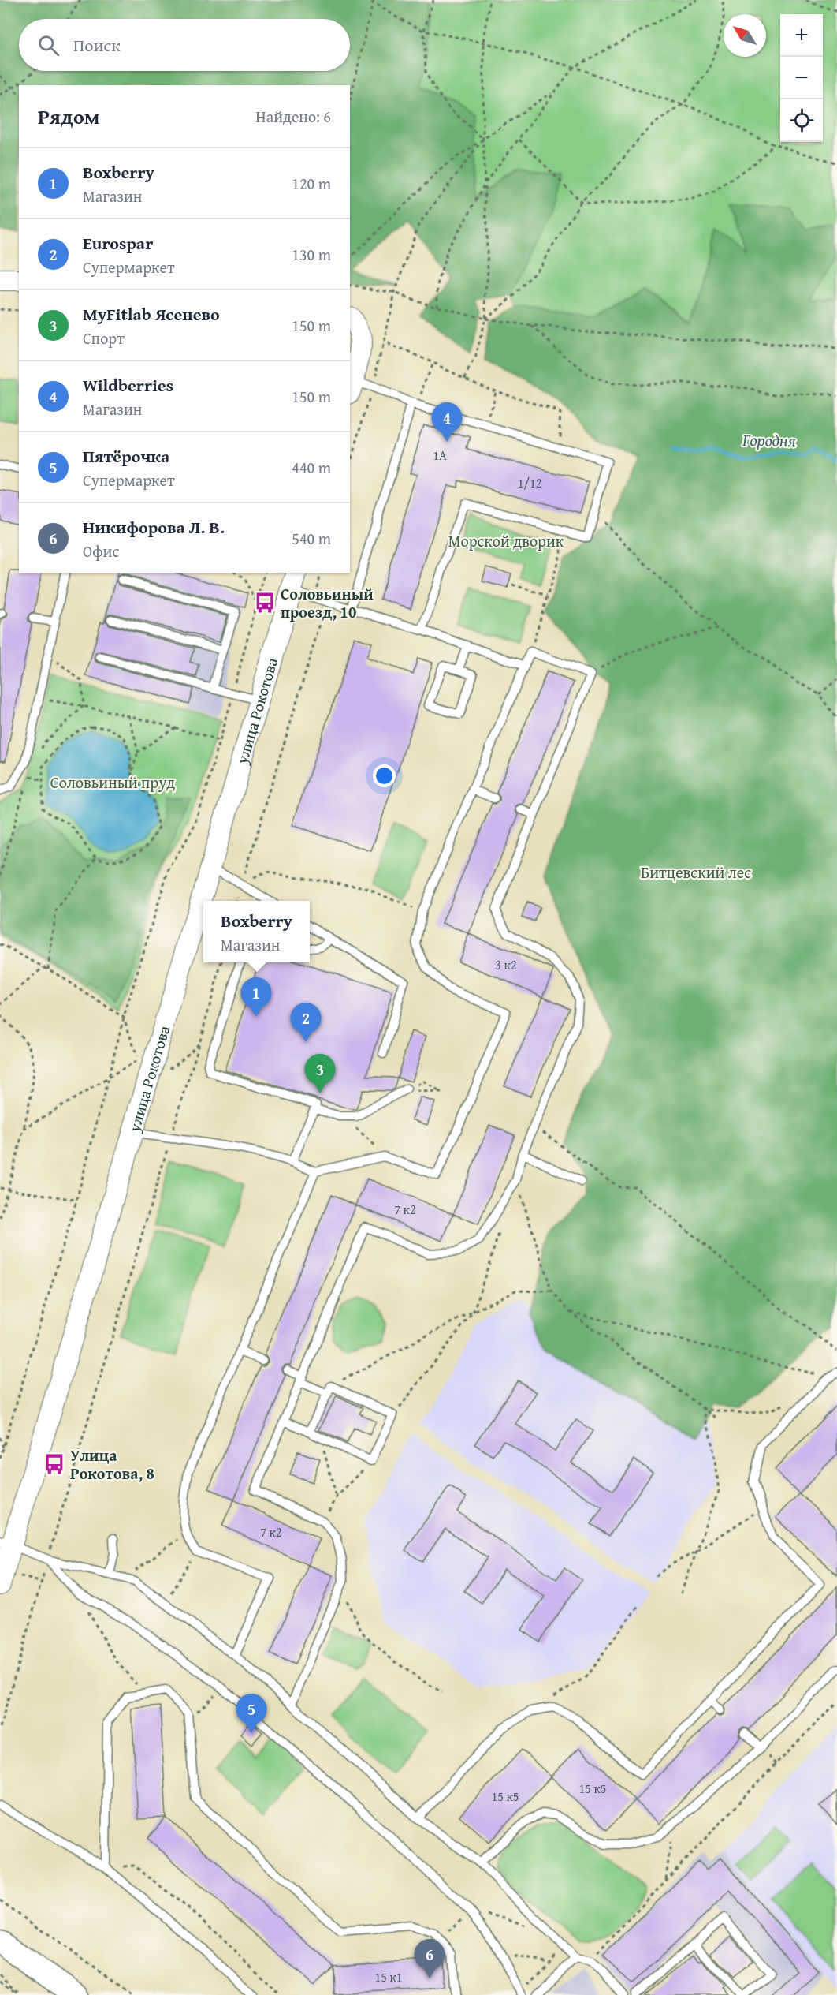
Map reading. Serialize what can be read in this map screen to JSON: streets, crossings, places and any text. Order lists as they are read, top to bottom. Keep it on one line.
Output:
{"streets":{"street":["улица Рокотова"]},"water":["Городня"],"parks":["Морской дворик","Соловьиный пруд","Битцевский лес"],"places":{"bus stop":["Соловьиный проезд, 10","Улица Рокотова, 8"]},"house_numbers":["1А","1/12","3 к2","7 к2","7 к2","15 к5","15 к5","15 к1"],"north":"top left","page":{"map_buttons":["+","−"],"search":"Поиск","heading":["Рядом","Найдено: 6"],"list":[{"mark":"1","name":"Boxberry","note":"Магазин","value":"120 m"},{"mark":"2","name":"Eurospar","note":"Супермаркет","value":"130 m"},{"mark":"3","name":"MyFitlab Ясенево","note":"Спорт","value":"150 m"},{"mark":"4","name":"Wildberries","note":"Магазин","value":"150 m"},{"mark":"5","name":"Пятёрочка","note":"Супермаркет","value":"440 m"},{"mark":"6","name":"Никифорова Л. В.","note":"Офис","value":"540 m"}],"pins":["4","1","2","3","5","6"],"popup":["Boxberry","Магазин"]}}
